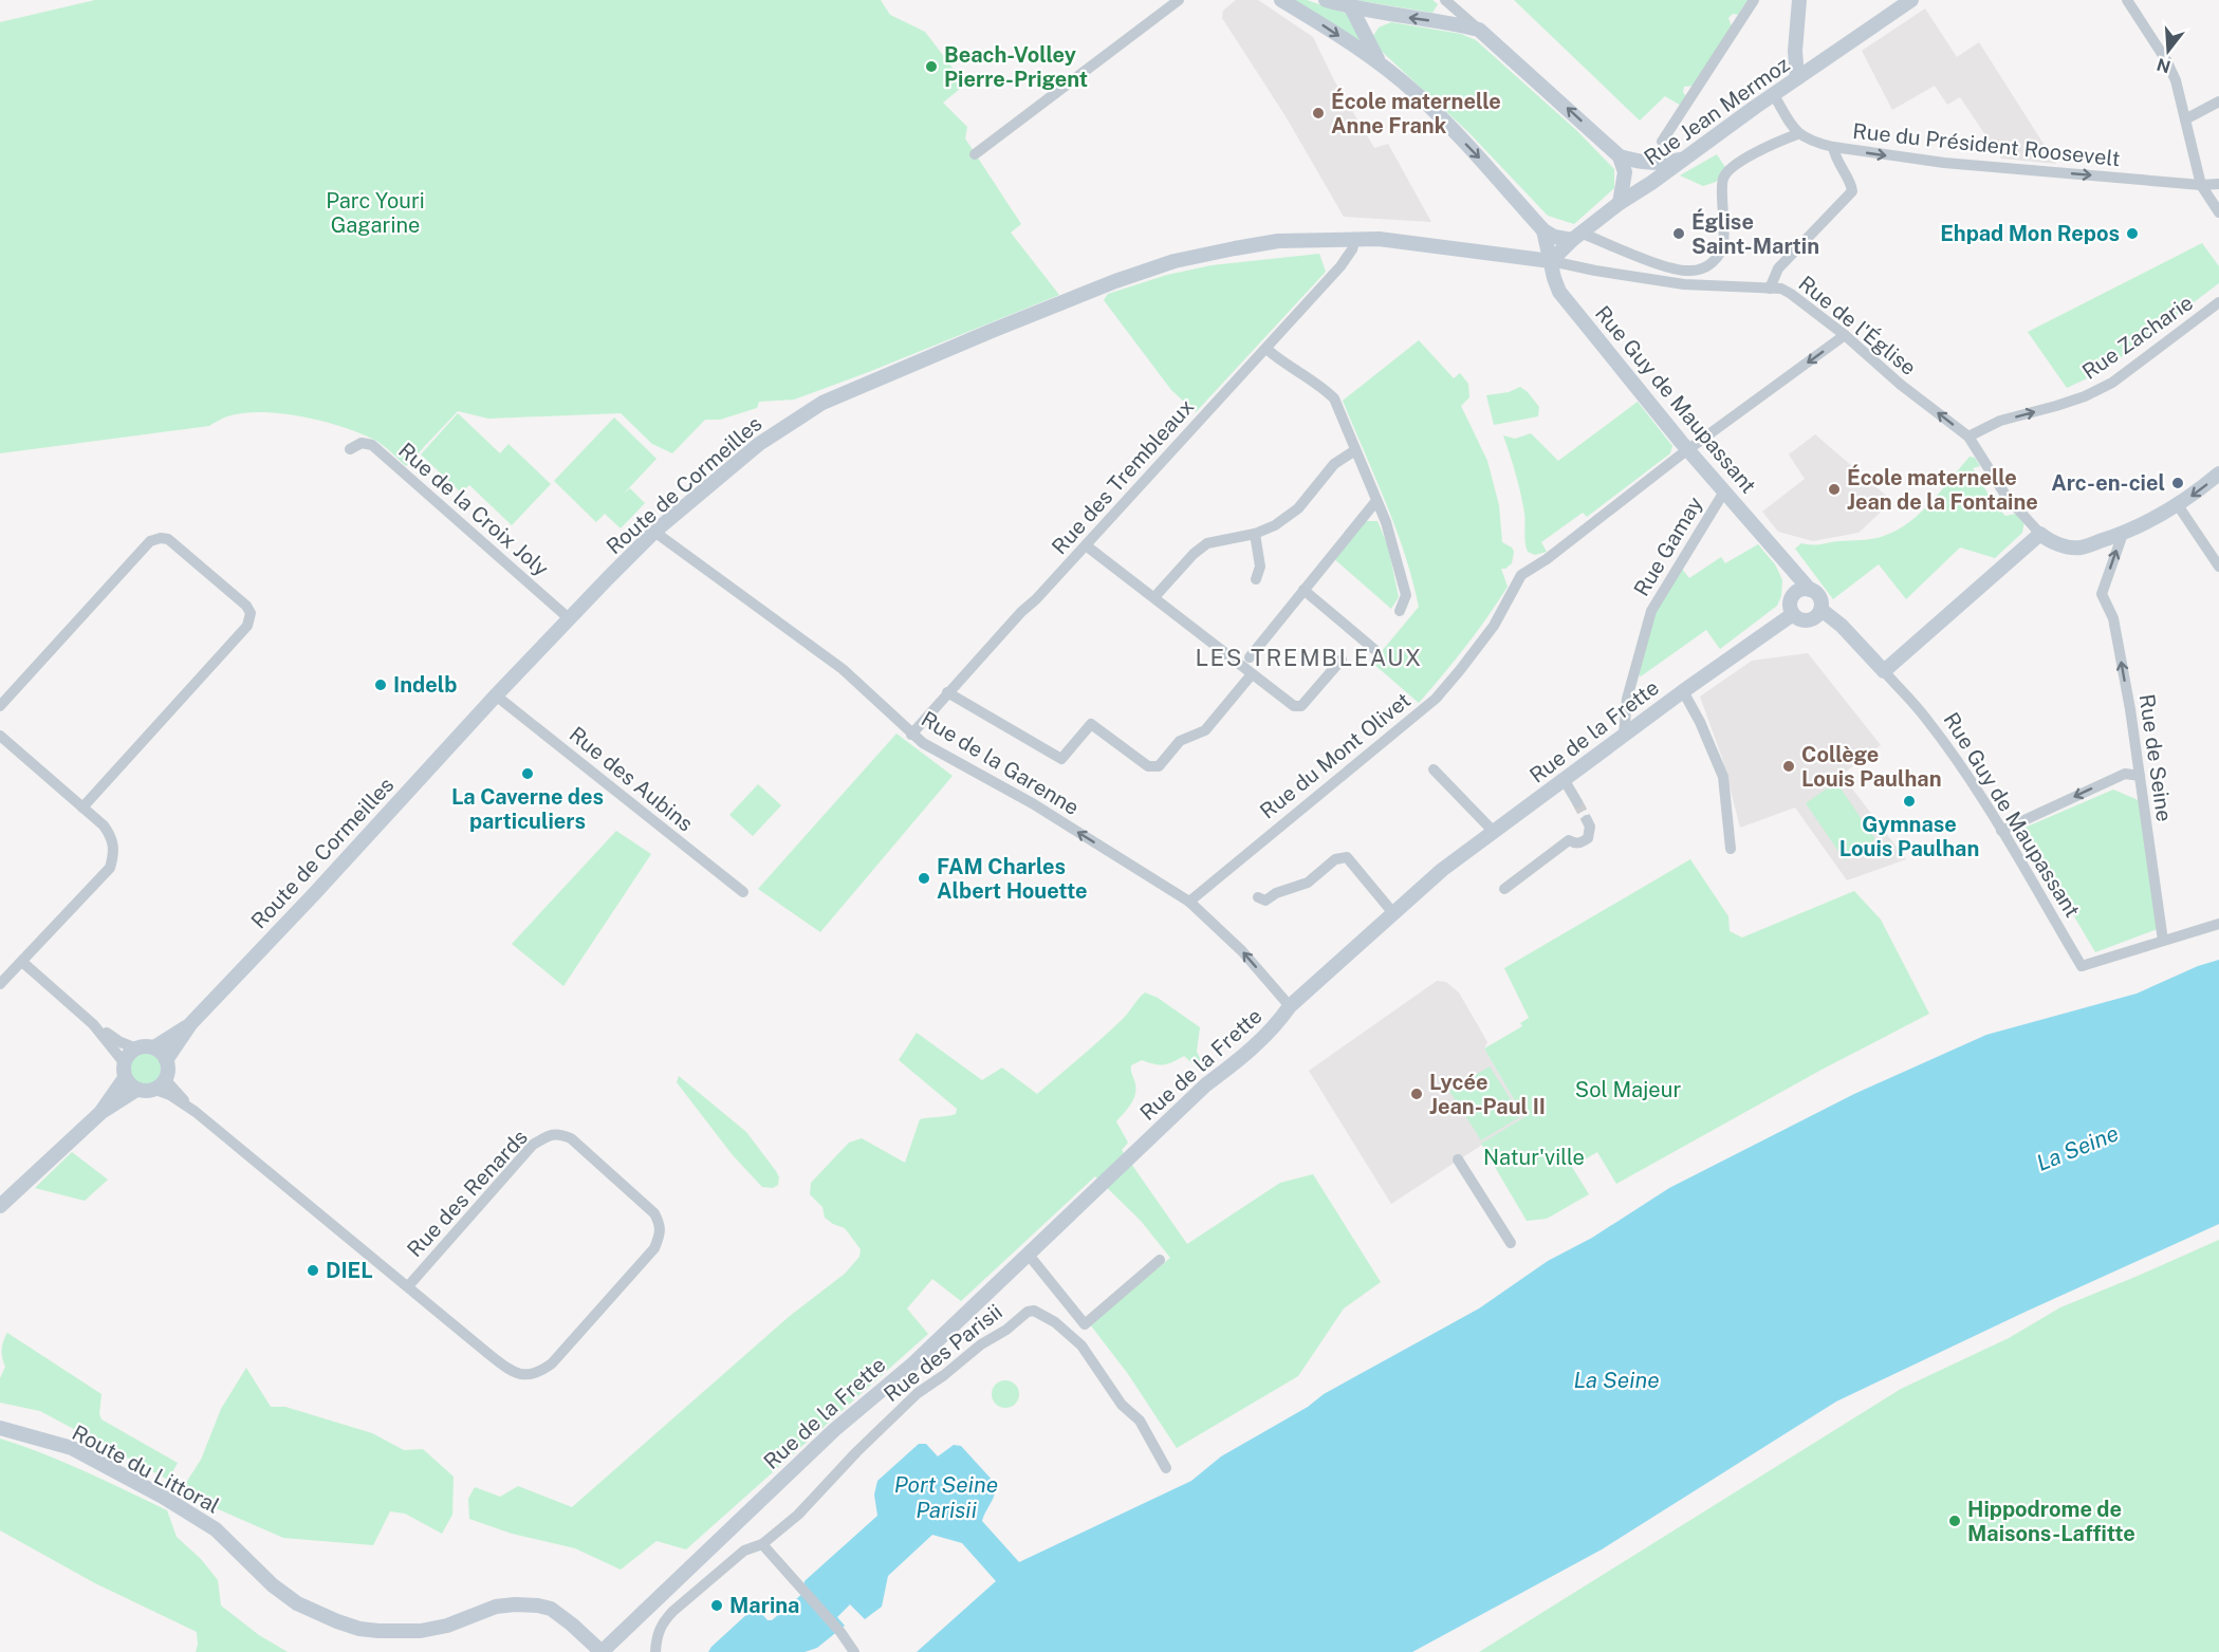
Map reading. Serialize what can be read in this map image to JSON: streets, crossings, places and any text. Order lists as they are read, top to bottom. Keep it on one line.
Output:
{"streets":{"main road":["Rue Jean Mermoz","Rue Guy de Maupassant","Route de Cormeilles","Rue de la Frette","Route du Littoral"],"street":["Rue du Président Roosevelt","Rue de l'Église","Rue Zacharie","Rue des Trembleaux","Rue de la Croix Joly","Rue Gamay","Rue du Mont Olivet","Rue de Seine","Rue de la Garenne","Rue des Aubins","Rue des Renards","Rue des Parisii"]},"crossings":[["Rue Jean Mermoz","Rue de l'Église"],["Rue Jean Mermoz","Rue Guy de Maupassant"],["Rue Jean Mermoz","Route de Cormeilles"],["Rue de l'Église","Rue Zacharie"],["Rue de l'Église","Rue Guy de Maupassant"],["Rue de l'Église","Route de Cormeilles"],["Rue de l'Église","Rue du Mont Olivet"],["Rue Guy de Maupassant","Route de Cormeilles"],["Rue Guy de Maupassant","Rue Gamay"],["Rue Guy de Maupassant","Rue de la Frette"],["Rue Guy de Maupassant","Rue du Mont Olivet"],["Rue Guy de Maupassant","Rue de Seine"],["Rue des Trembleaux","Route de Cormeilles"],["Rue des Trembleaux","Rue de la Garenne"],["Route de Cormeilles","Rue de la Croix Joly"],["Route de Cormeilles","Rue de la Garenne"],["Route de Cormeilles","Rue des Aubins"],["Route de Cormeilles","Rue des Renards"],["Rue Gamay","Rue de la Frette"],["Rue de la Frette","Rue de la Garenne"],["Rue de la Frette","Route du Littoral"],["Rue du Mont Olivet","Rue de la Garenne"]],"one_way":["Rue du Président Roosevelt","Rue Zacharie","Rue de Seine","Rue de la Garenne"],"districts":["LES TREMBLEAUX"],"water":["La Seine","Port Seine Parisii"],"parks":["Parc Youri Gagarine","Sol Majeur","Natur'ville"],"places":["Beach-Volley Pierre-Prigent","École maternelle Anne Frank","Église Saint-Martin","Ehpad Mon Repos","Arc-en-ciel","École maternelle Jean de la Fontaine","Indelb","Collège Louis Paulhan","La Caverne des particuliers","Gymnase Louis Paulhan","FAM Charles Albert Houette","Lycée Jean-Paul II","DIEL","Hippodrome de Maisons-Laffitte","Marina"],"north":"bottom"}
